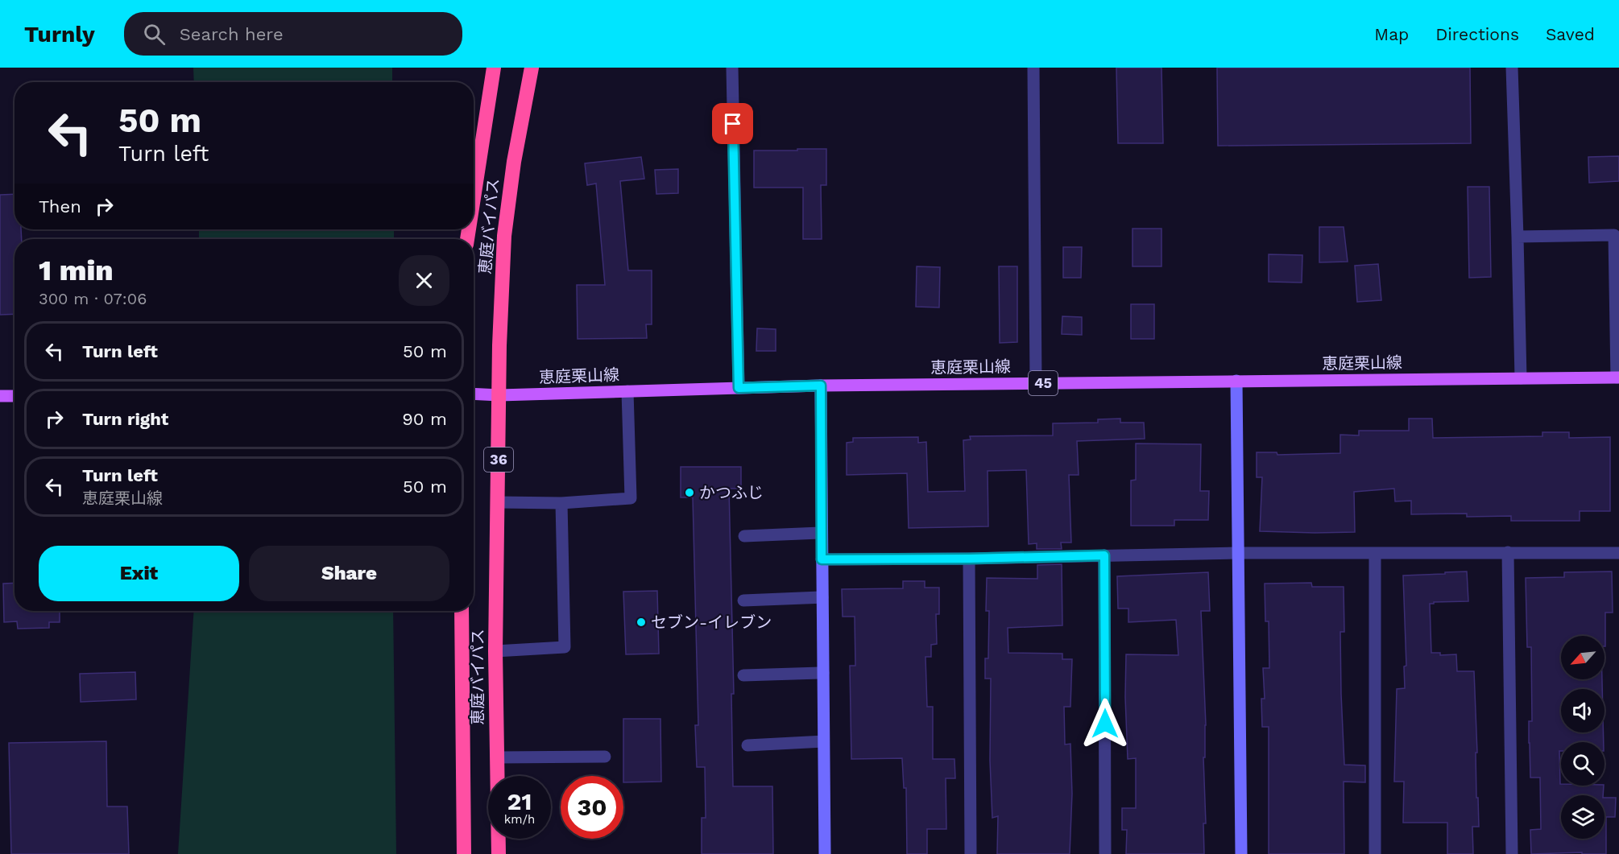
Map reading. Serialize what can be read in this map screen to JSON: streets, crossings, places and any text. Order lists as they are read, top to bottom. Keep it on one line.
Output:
{"streets":{"highway":["恵庭バイパス","36"],"main road":["恵庭栗山線","45"]},"crossings":[["恵庭バイパス","恵庭栗山線"]],"places":["かつふじ","セブン-イレブン"],"north":"bottom left","page":{"header":"Turnly","search":"Search here","nav":["Map","Directions","Saved"],"turn":["50 m","Turn left"],"then":"Then","heading":["1 min","300 m · 07:06"],"list":[{"name":"Turn left","value":"50 m"},{"name":"Turn right","value":"90 m"},{"name":"Turn left","note":"恵庭栗山線","value":"50 m"}],"buttons":["Exit","Share"],"speed":"21 km/h","limit":"30"}}
